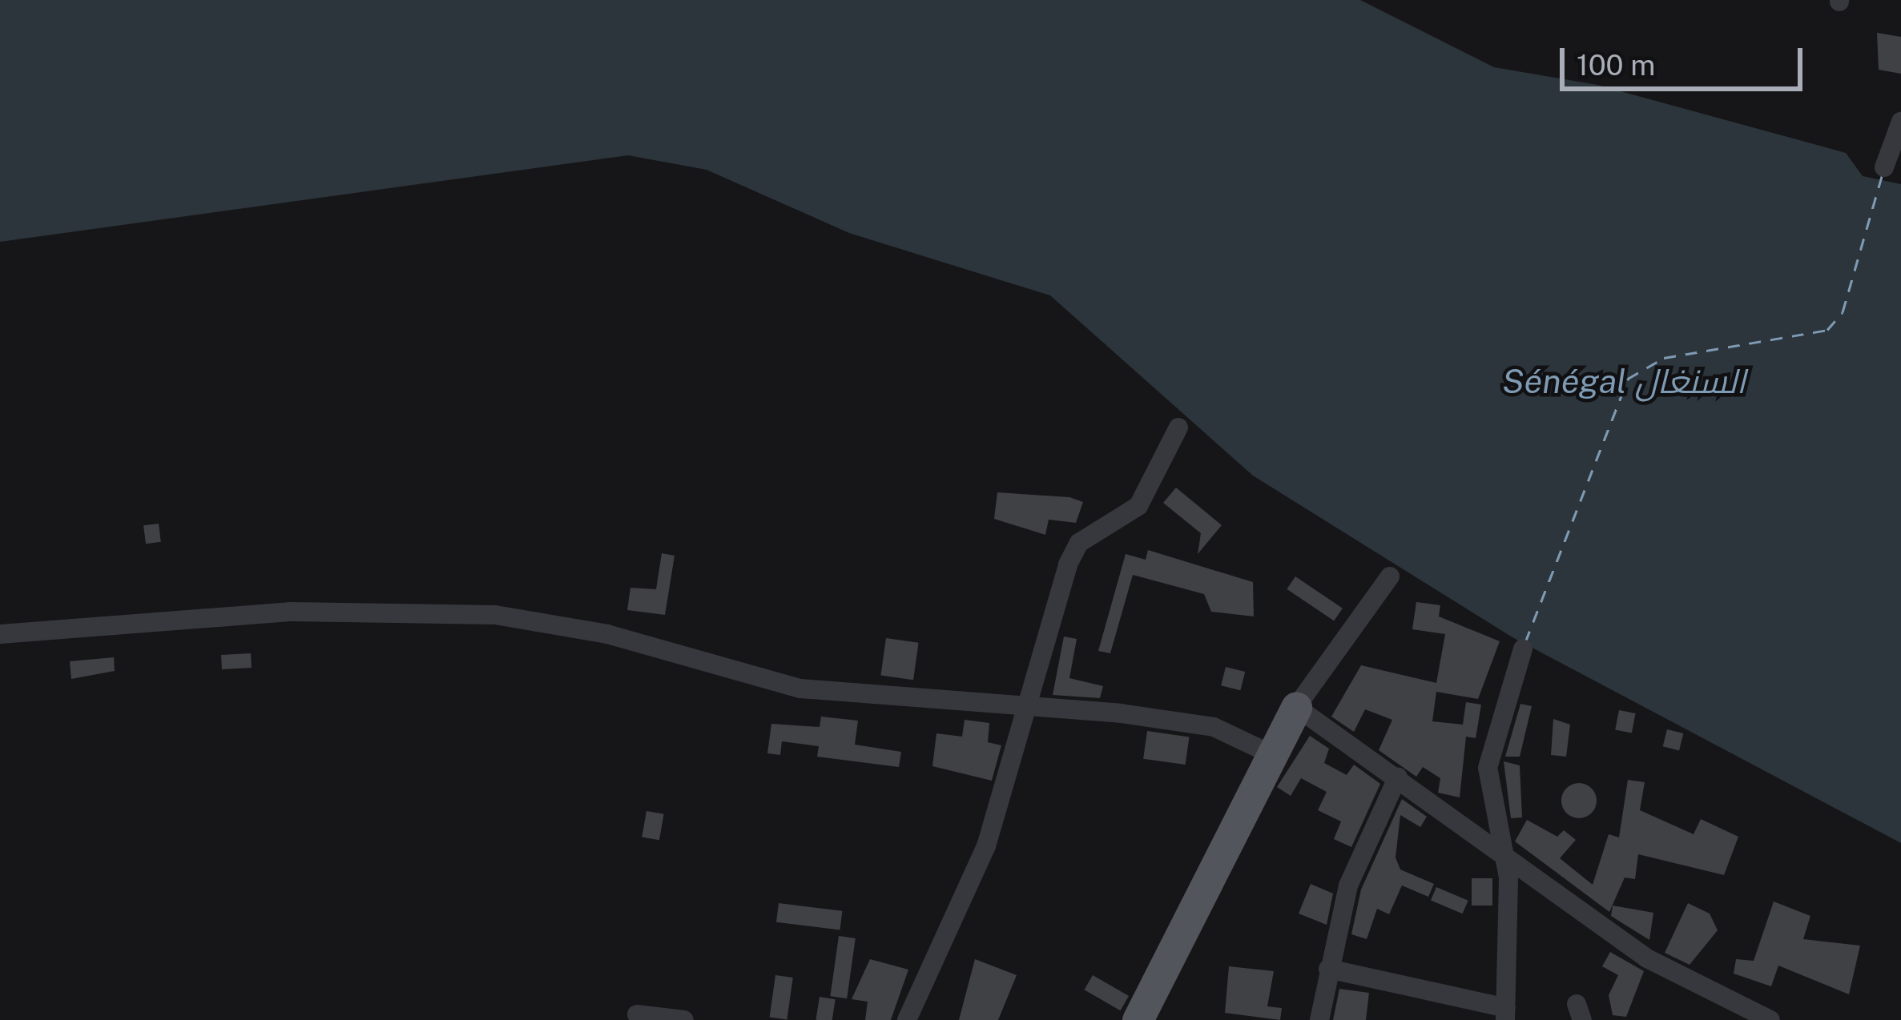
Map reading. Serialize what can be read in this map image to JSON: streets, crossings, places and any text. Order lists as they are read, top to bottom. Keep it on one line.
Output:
{"water":["Sénégal السنغال"],"scale_bar":"100 m"}
